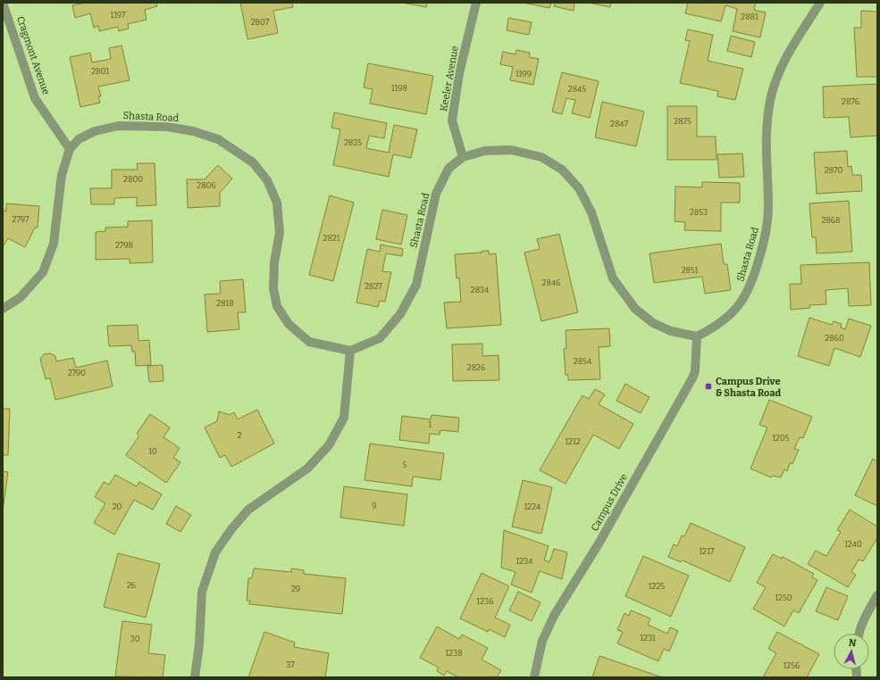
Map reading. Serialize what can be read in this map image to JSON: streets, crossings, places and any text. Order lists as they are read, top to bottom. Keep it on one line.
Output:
{"streets":{"street":["Cragmont Avenue","Keeler Avenue","Shasta Road","Campus Drive"]},"crossings":[["Cragmont Avenue","Shasta Road"],["Keeler Avenue","Shasta Road"],["Shasta Road","Campus Drive"]],"places":{"transit":["Campus Drive & Shasta Road"]},"house_numbers":["1197","2881","2807","2801","1199","1198","2845","2876","2875","2847","2835","2870","2800","2806","2853","2797","2868","2821","2798","2851","2846","2827","2834","2818","2860","2854","2826","2790","1","2","1205","1212","10","5","9","20","1224","1240","1217","1234","26","1225","29","1250","1236","1231","30","1238","37","1256"],"north":"top"}
